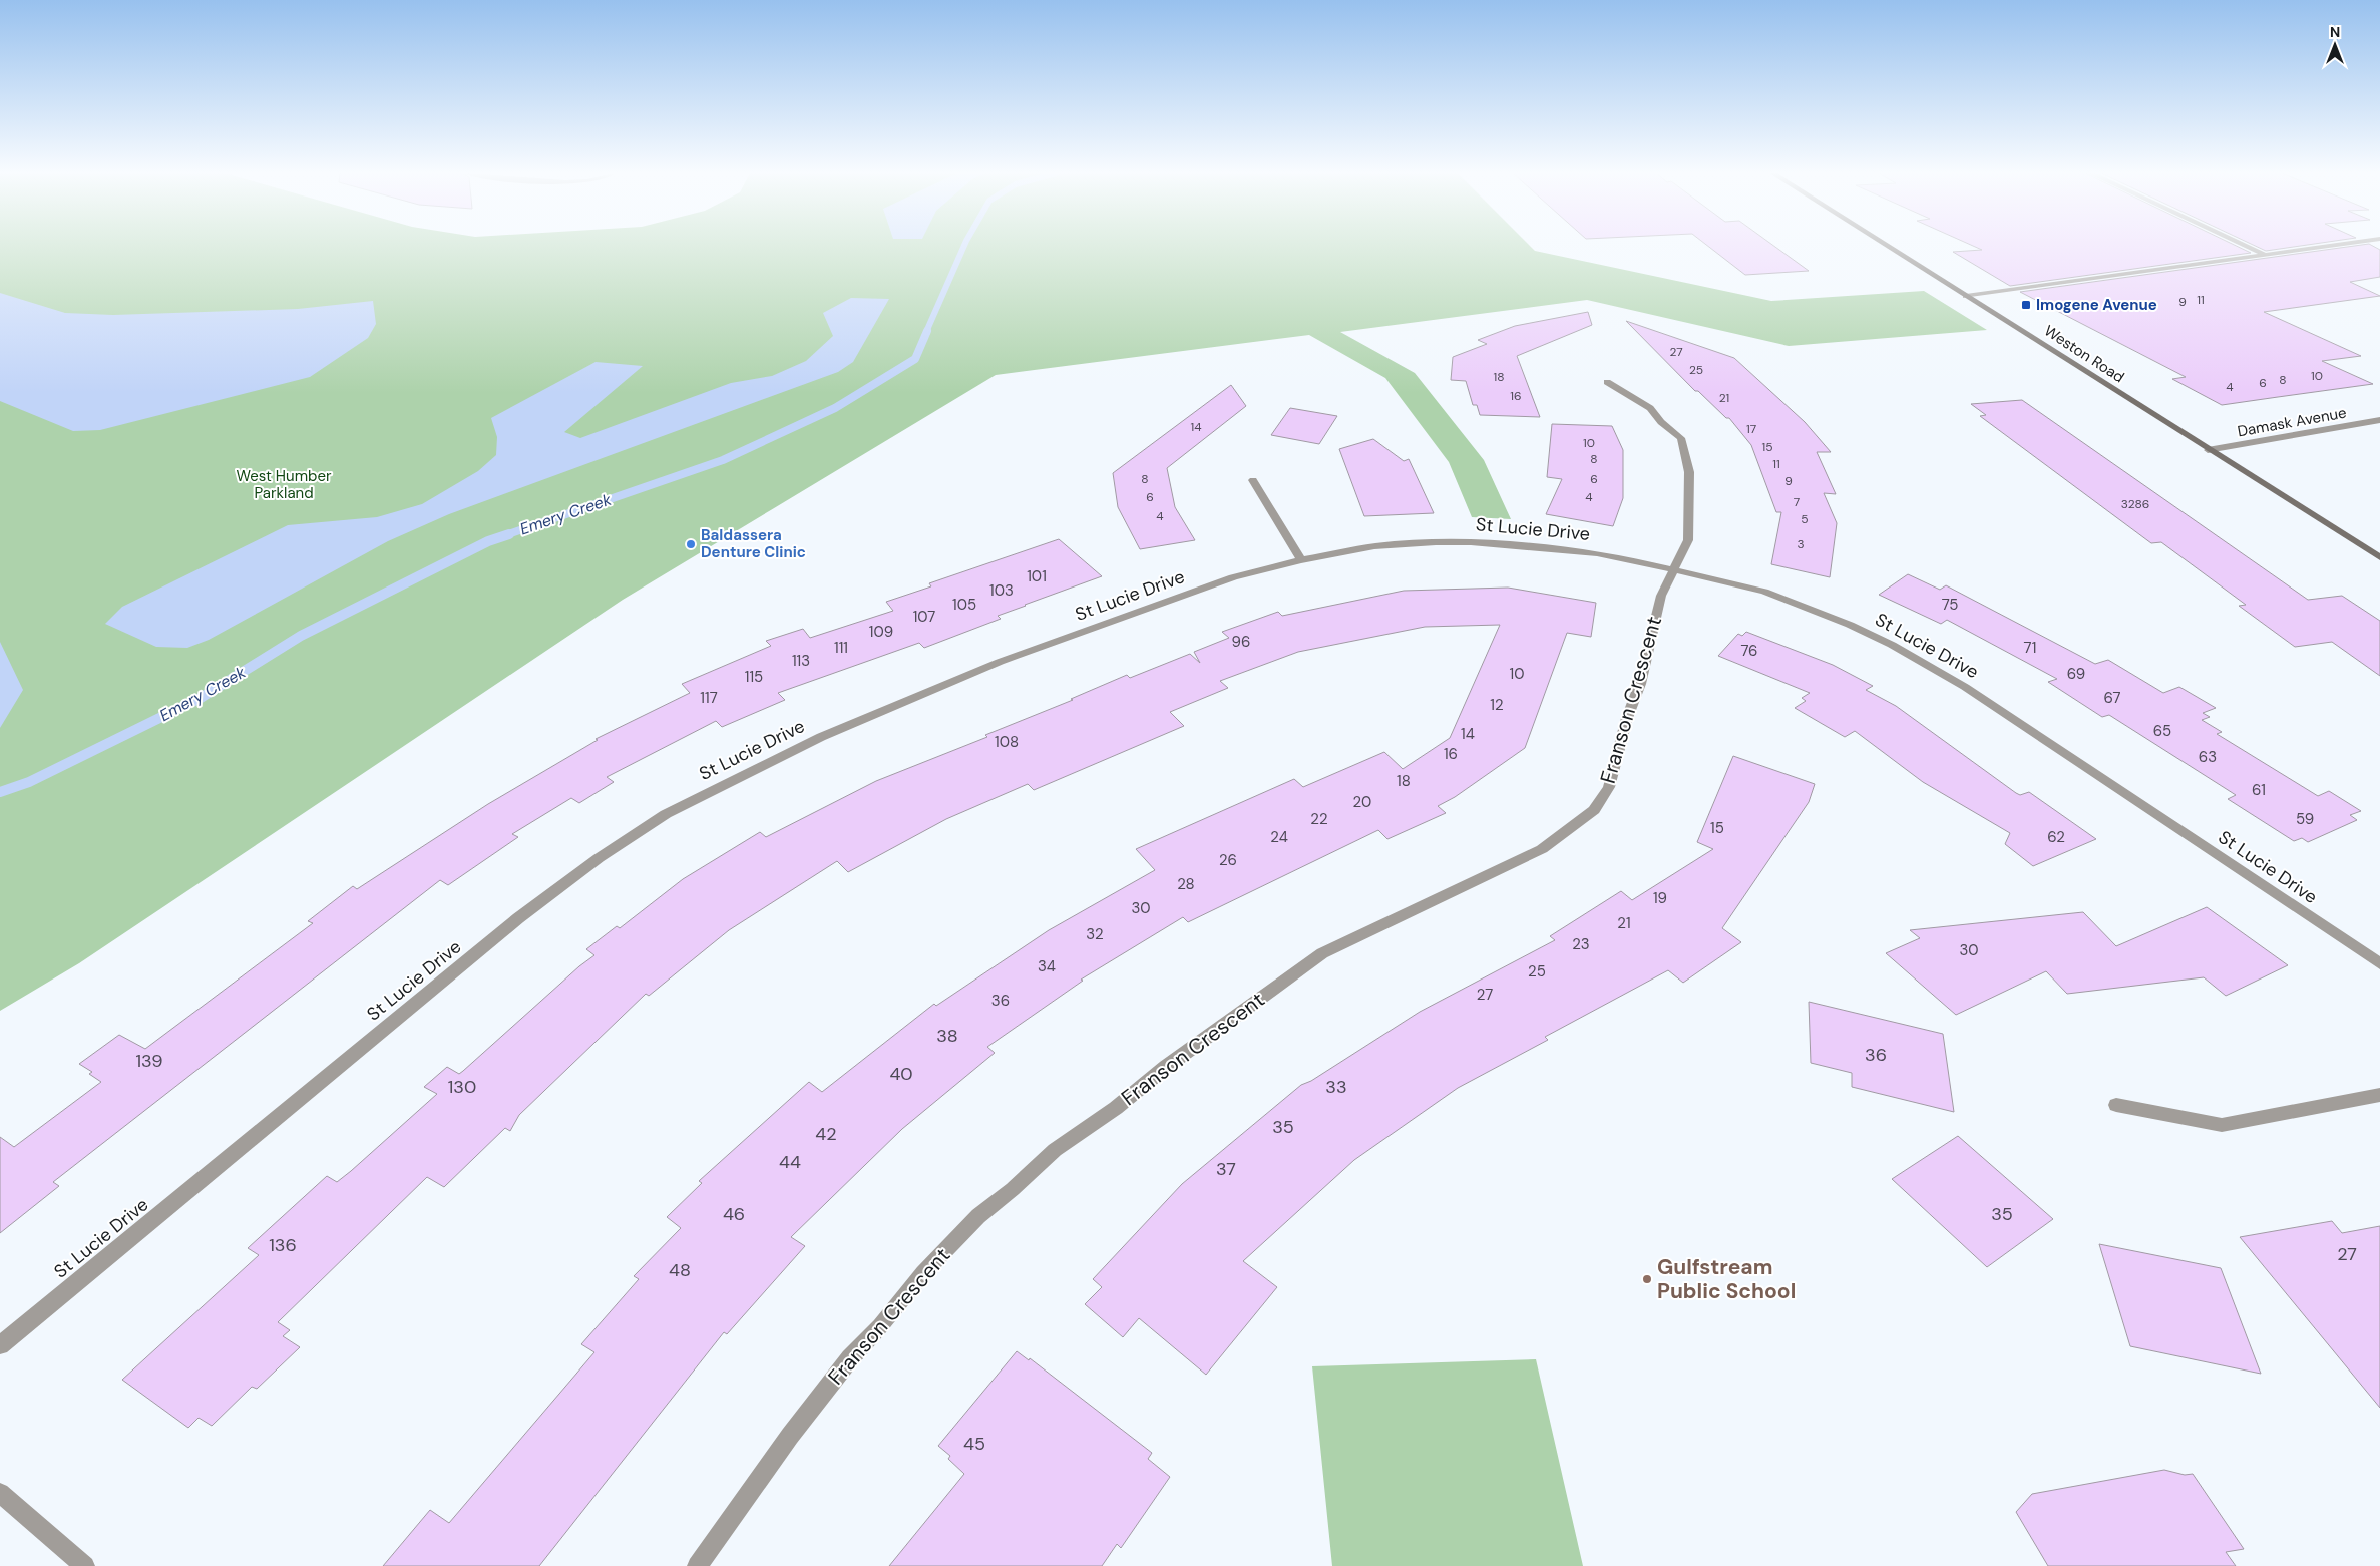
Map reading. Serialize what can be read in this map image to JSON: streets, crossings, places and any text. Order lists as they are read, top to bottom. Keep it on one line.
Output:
{"streets":{"main road":["Weston Road"],"street":["Damask Avenue","St Lucie Drive","Franson Crescent"]},"crossings":[["Weston Road","Damask Avenue"],["St Lucie Drive","Franson Crescent"]],"water":["Emery Creek"],"parks":["West Humber Parkland"],"places":{"transit":["Imogene Avenue"],"other":["Baldassera Denture Clinic","Gulfstream Public School"]},"house_numbers":["11","9","27","25","10","18","8","6","4","16","21","14","17","10","15","8","11","8","6","9","6","4","7","3286","4","5","3","101","103","105","75","107","109","96","111","71","76","113","10","69","115","117","67","12","65","14","108","16","63","18","61","20","22","59","15","24","62","26","28","19","30","21","32","23","30","34","25","27","36","38","36","139","40","130","33","35","42","44","37","46","35","136","27","48","45"],"north":"top"}
